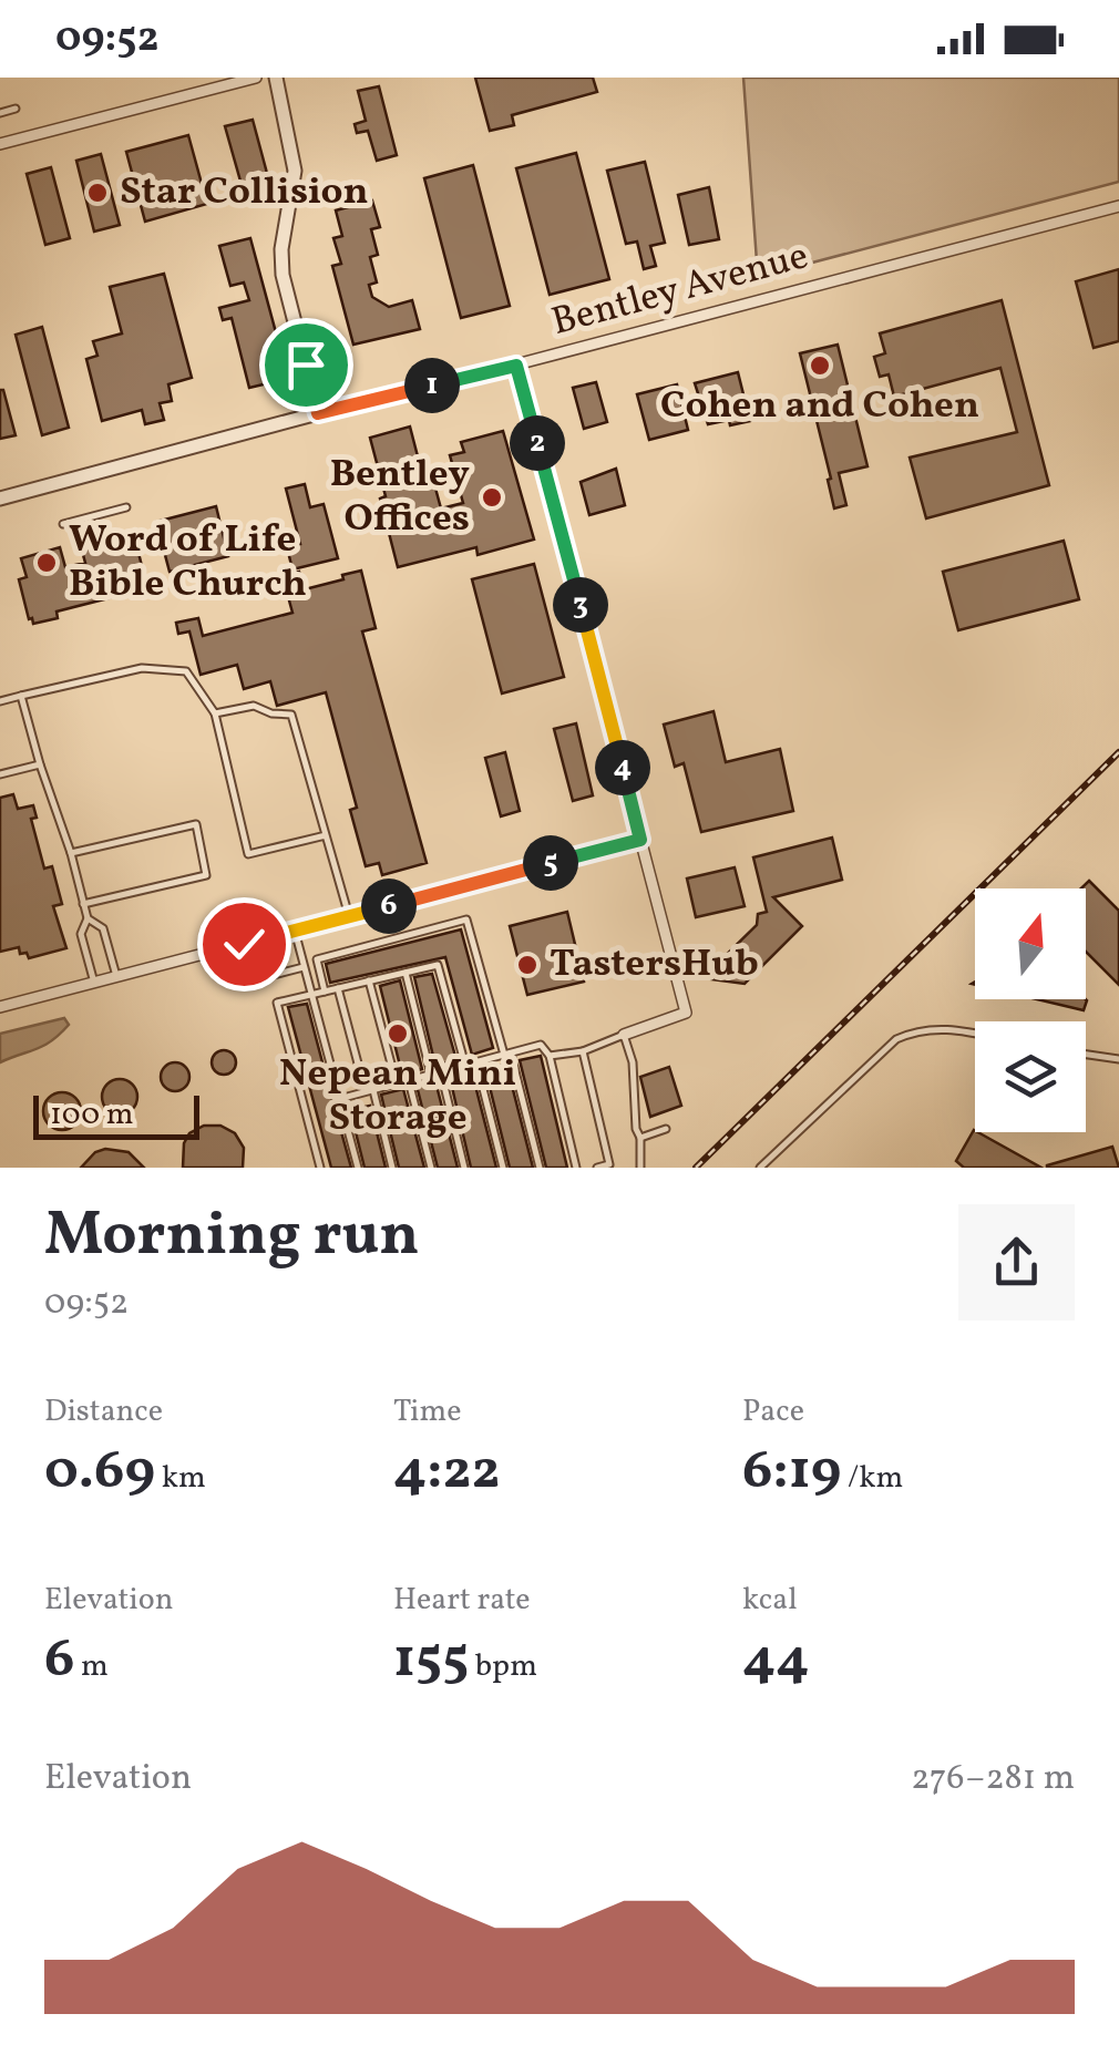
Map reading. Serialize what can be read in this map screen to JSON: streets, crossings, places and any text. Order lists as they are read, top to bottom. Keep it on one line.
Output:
{"streets":{"street":["Bentley Avenue"]},"places":["Star Collision","Cohen and Cohen","Bentley Offices","Word of Life Bible Church","TastersHub","Nepean Mini Storage"],"scale_bar":"100 m","north":"top","page":{"status":"09:52","pins":["1","2","3","4","5","6"],"scale":"100 m","heading":["Morning run","09:52"],"stats":[["Distance","0.69 km"],["Time","4:22"],["Pace","6:19 /km"],["Elevation","6 m"],["Heart rate","155 bpm"],["kcal","44"]],"chart":["Elevation","276–281 m"]}}
